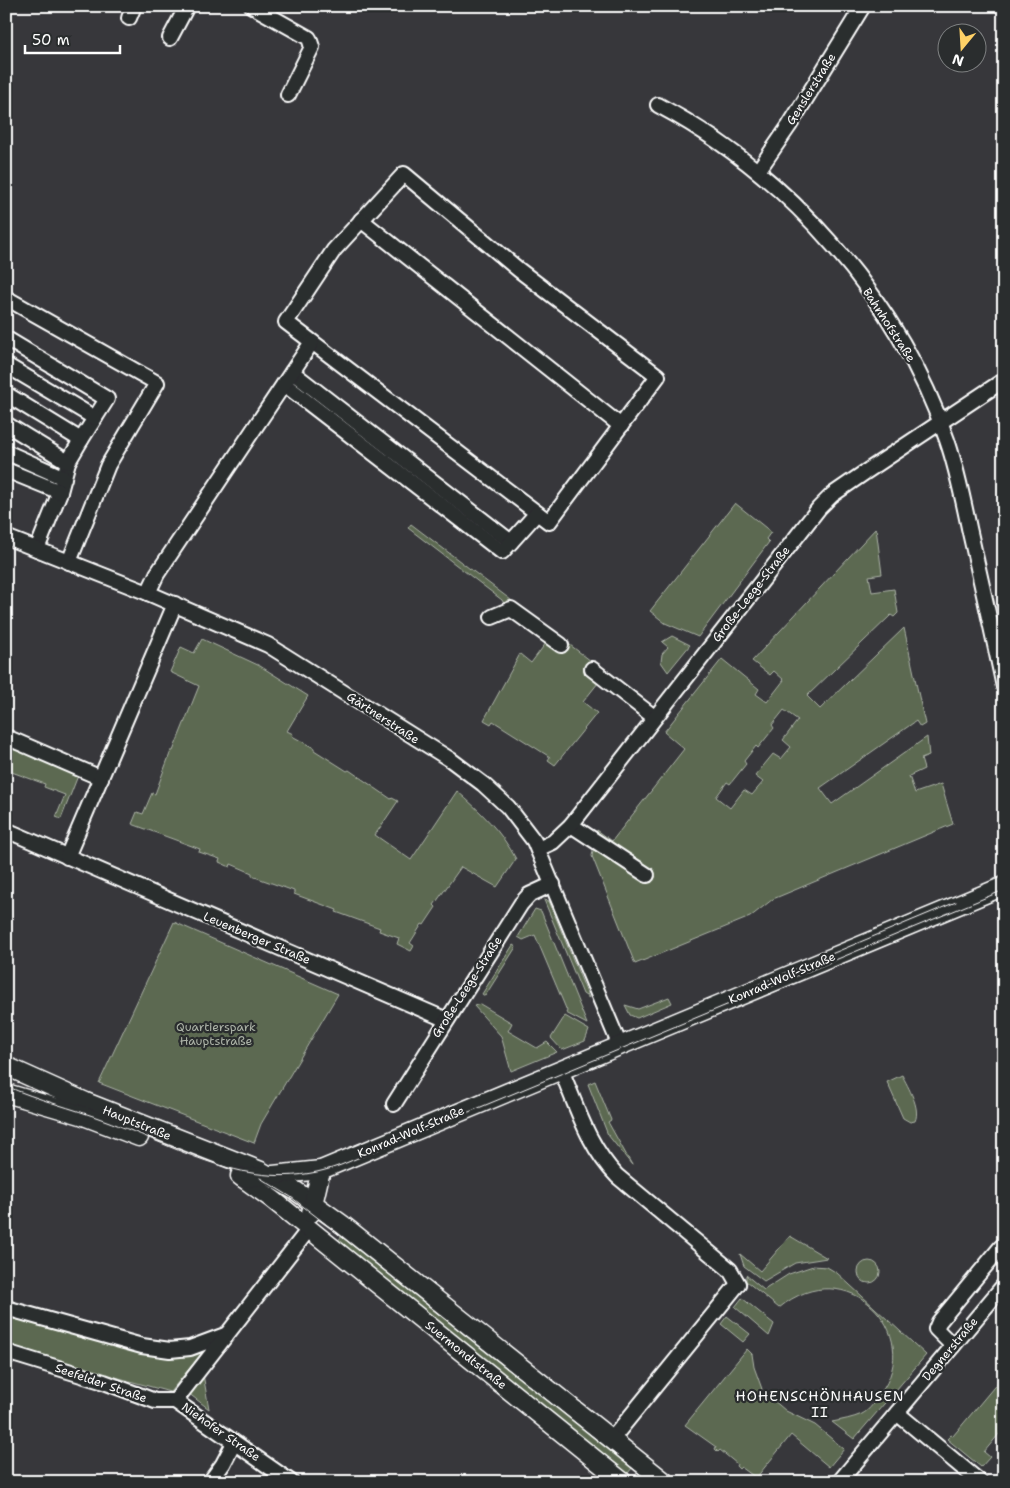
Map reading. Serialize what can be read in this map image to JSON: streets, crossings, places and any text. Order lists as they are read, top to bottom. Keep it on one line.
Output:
{"streets":{"main road":["Konrad-Wolf-Straße","Hauptstraße","Suermondtstraße"],"street":["Genslerstraße","Bahnhofstraße","Große-Leege-Straße","Gärtnerstraße","Leuenberger Straße","Degnerstraße","Seefelder Straße","Niehofer Straße"]},"crossings":[["Genslerstraße","Bahnhofstraße"],["Bahnhofstraße","Große-Leege-Straße"],["Große-Leege-Straße","Gärtnerstraße"],["Große-Leege-Straße","Leuenberger Straße"],["Gärtnerstraße","Konrad-Wolf-Straße"],["Konrad-Wolf-Straße","Hauptstraße"],["Hauptstraße","Suermondtstraße"],["Seefelder Straße","Niehofer Straße"]],"districts":["HOHENSCHÖNHAUSEN II"],"parks":["Quartierspark Hauptstraße"],"scale_bar":"50 m","north":"bottom"}
